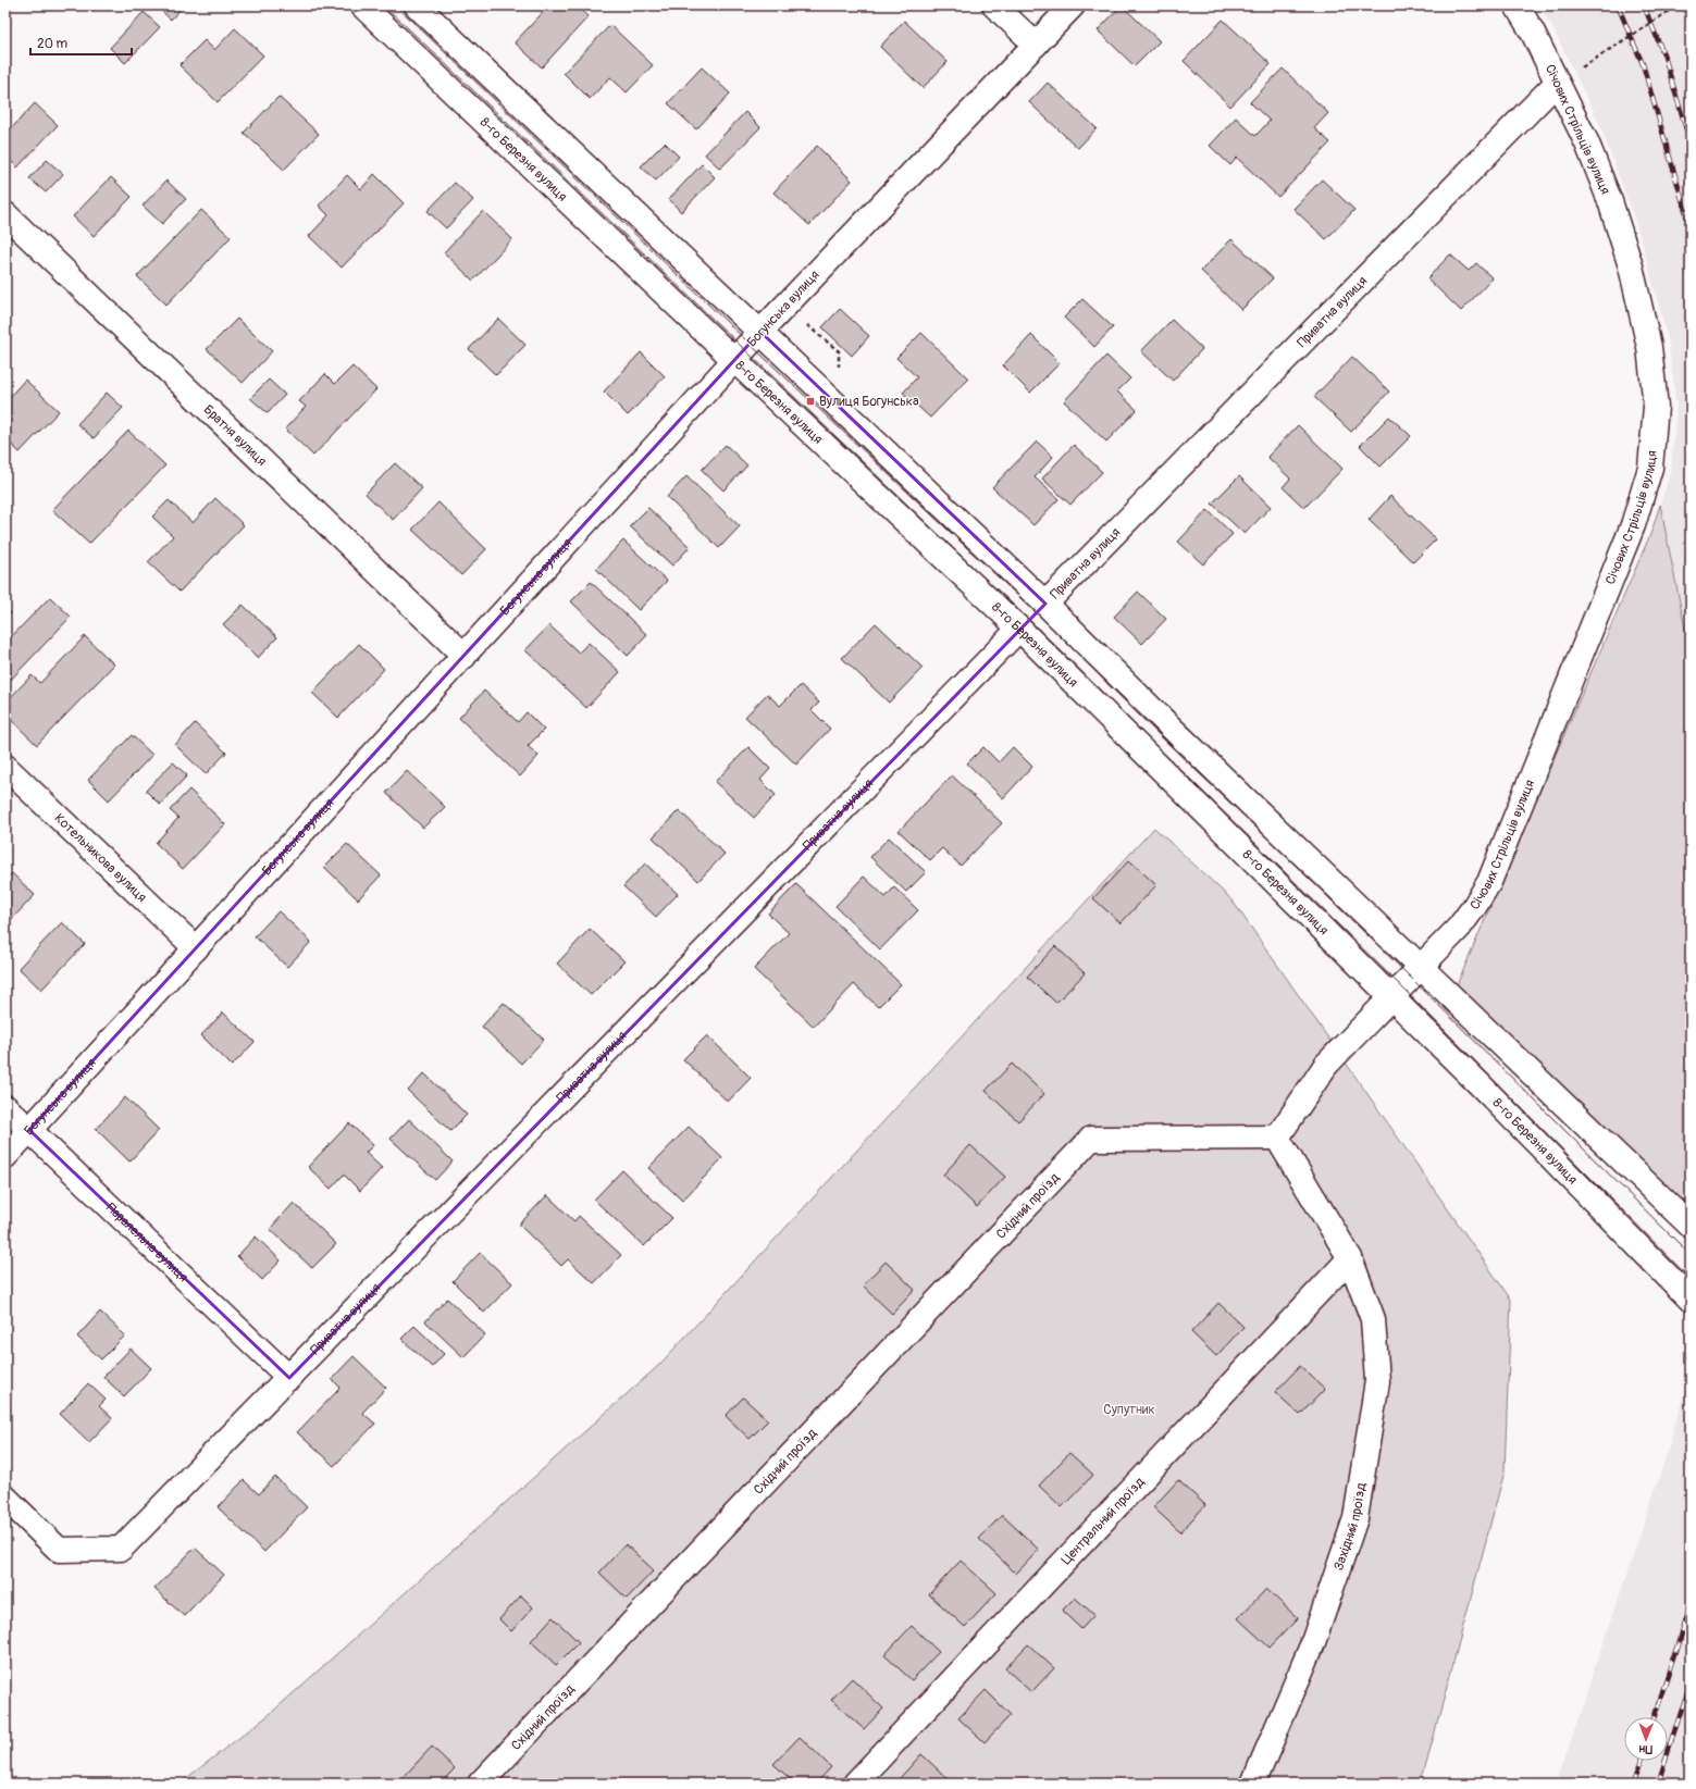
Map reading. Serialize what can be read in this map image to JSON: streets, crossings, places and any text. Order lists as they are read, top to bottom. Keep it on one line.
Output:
{"streets":{"street":["Січових Стрільців вулиця","8-го Березня вулиця","Богунська вулиця","Приватна вулиця","Братня вулиця","Котельникова вулиця","Східний проїзд","Паралельна вулиця","Центральний проїзд","Західний проїзд"]},"crossings":[["Січових Стрільців вулиця","8-го Березня вулиця"],["Січових Стрільців вулиця","Приватна вулиця"],["Січових Стрільців вулиця","Східний проїзд"],["Січових Стрільців вулиця","Західний проїзд"],["8-го Березня вулиця","Богунська вулиця"],["8-го Березня вулиця","Приватна вулиця"],["Богунська вулиця","Братня вулиця"],["Богунська вулиця","Котельникова вулиця"],["Богунська вулиця","Паралельна вулиця"],["Приватна вулиця","Паралельна вулиця"],["Східний проїзд","Західний проїзд"],["Центральний проїзд","Західний проїзд"]],"parks":["Супутник"],"places":{"transit":["Вулиця Богунська"]},"scale_bar":"20 m","north":"bottom"}
